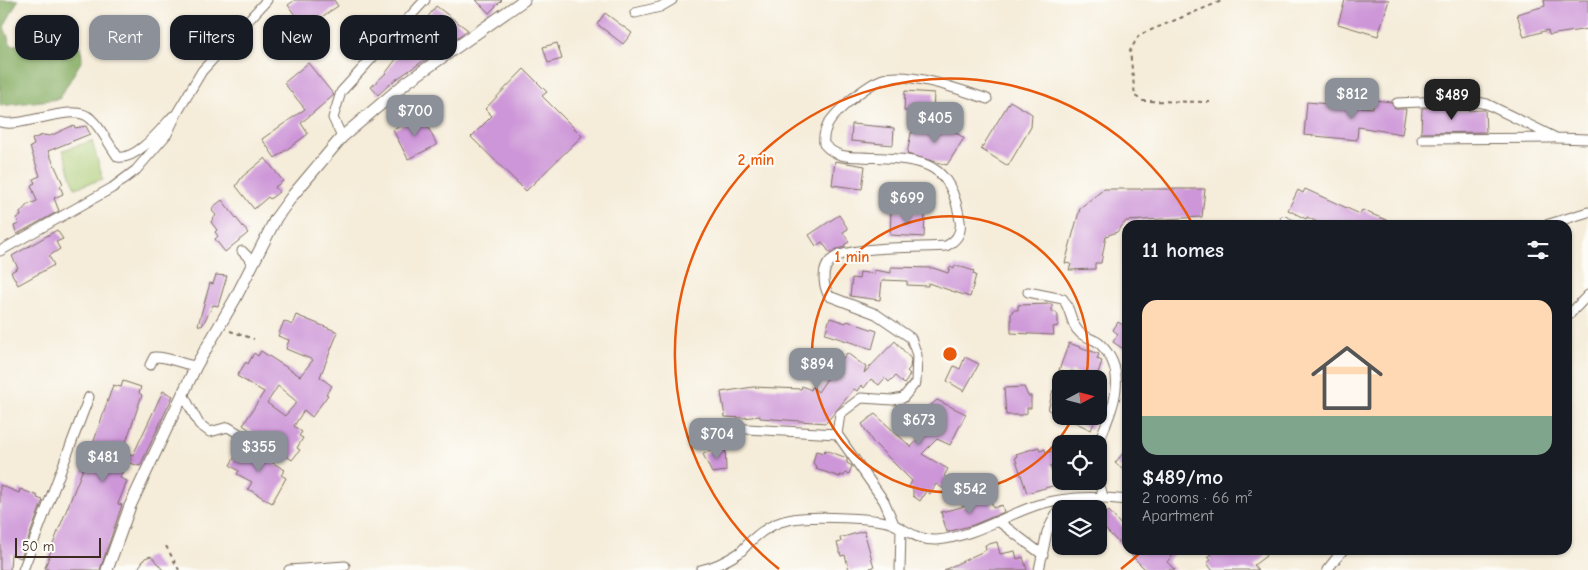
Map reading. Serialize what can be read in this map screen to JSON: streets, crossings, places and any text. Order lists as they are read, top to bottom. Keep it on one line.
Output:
{"scale_bar":"50 m","north":"right","page":{"chip":["Buy","Rent","Filters","New","Apartment"],"price":["$812","$489","$700","$405","$699","$894","$673","$704","$355","$481","$542"],"heading":"11 homes","list":[{"name":"$489/mo","note":"2 rooms · 66 m² · Apartment"}],"scale":"50 m"},"rings":["2 min","1 min"]}
